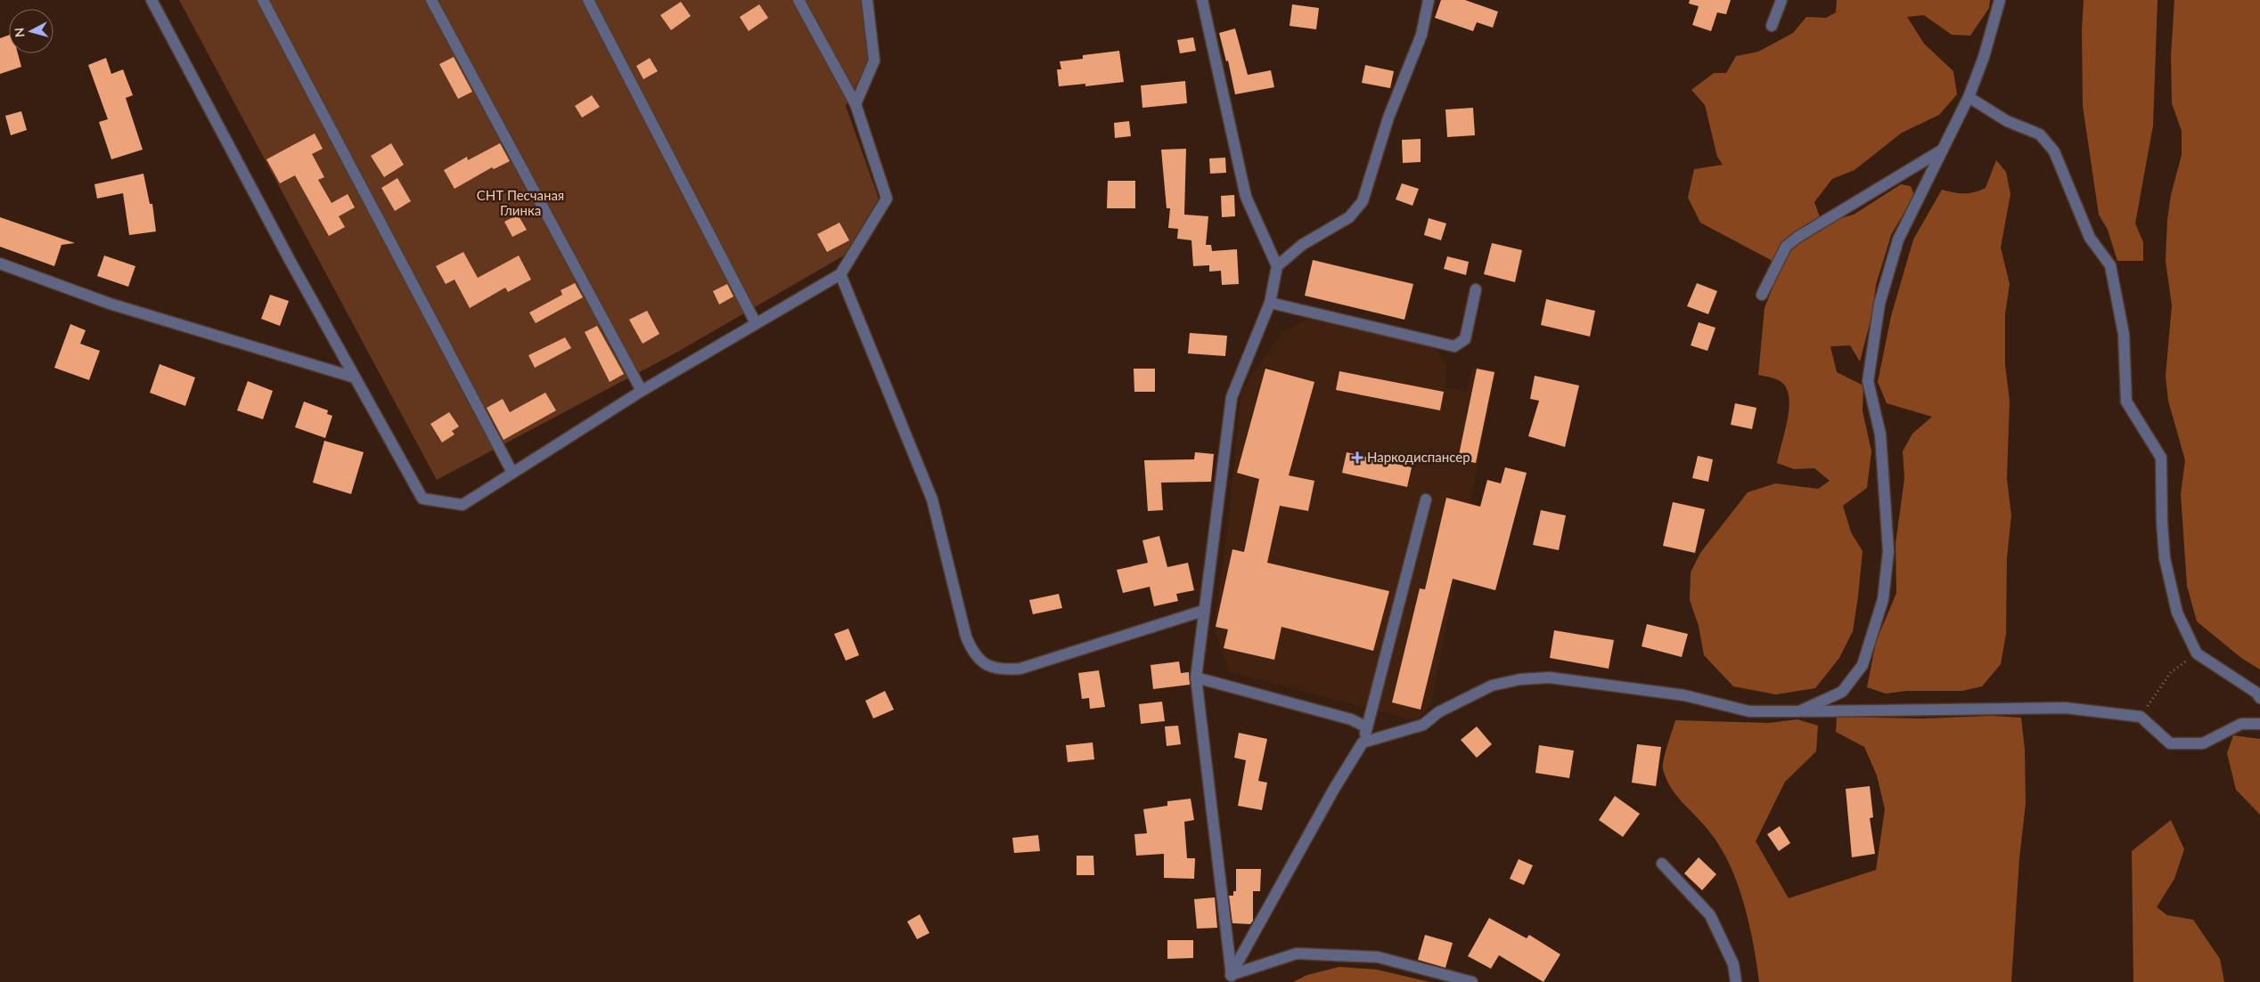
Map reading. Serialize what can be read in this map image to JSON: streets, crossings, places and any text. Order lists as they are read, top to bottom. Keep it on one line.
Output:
{"parks":["СНТ Песчаная Глинка"],"places":{"health":["Наркодиспансер"]},"north":"left"}
